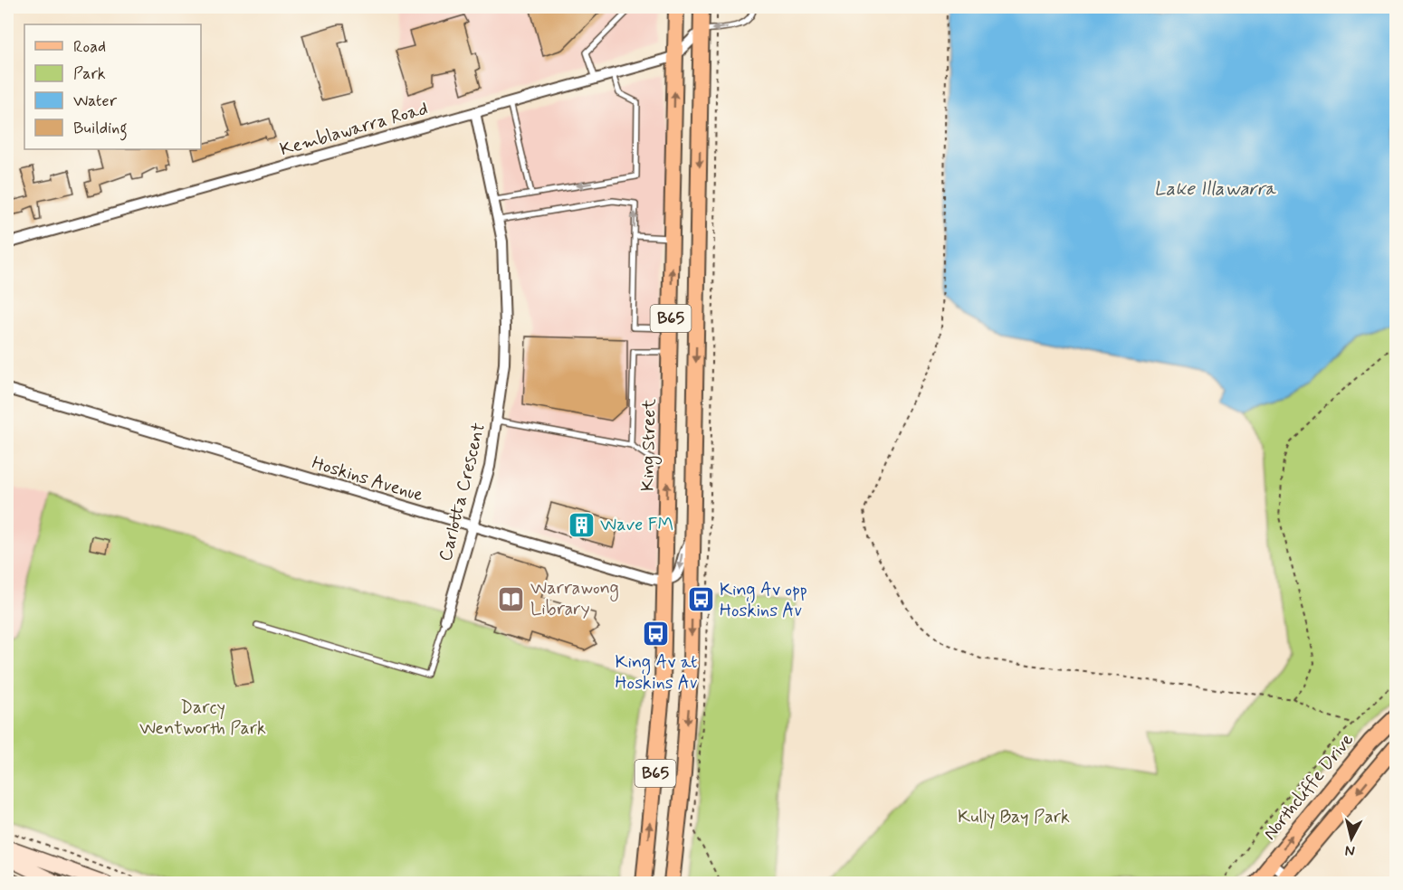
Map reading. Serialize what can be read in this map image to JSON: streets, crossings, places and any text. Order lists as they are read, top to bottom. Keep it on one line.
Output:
{"streets":{"main road":["B65","King Street","Northcliffe Drive"],"street":["Kemblawarra Road","Hoskins Avenue","Carlotta Crescent"]},"crossings":[["Kemblawarra Road","B65"],["Kemblawarra Road","King Street"],["Kemblawarra Road","Carlotta Crescent"],["King Street","Hoskins Avenue"],["Hoskins Avenue","Carlotta Crescent"]],"water":["Lake Illawarra"],"parks":["Darcy Wentworth Park","Kully Bay Park"],"places":{"building":["Wave FM"],"library":["Warrawong Library"],"bus stop":["King Av opp Hoskins Av","King Av at Hoskins Av"]},"legend":["Road","Park","Water","Building"],"north":"bottom"}
